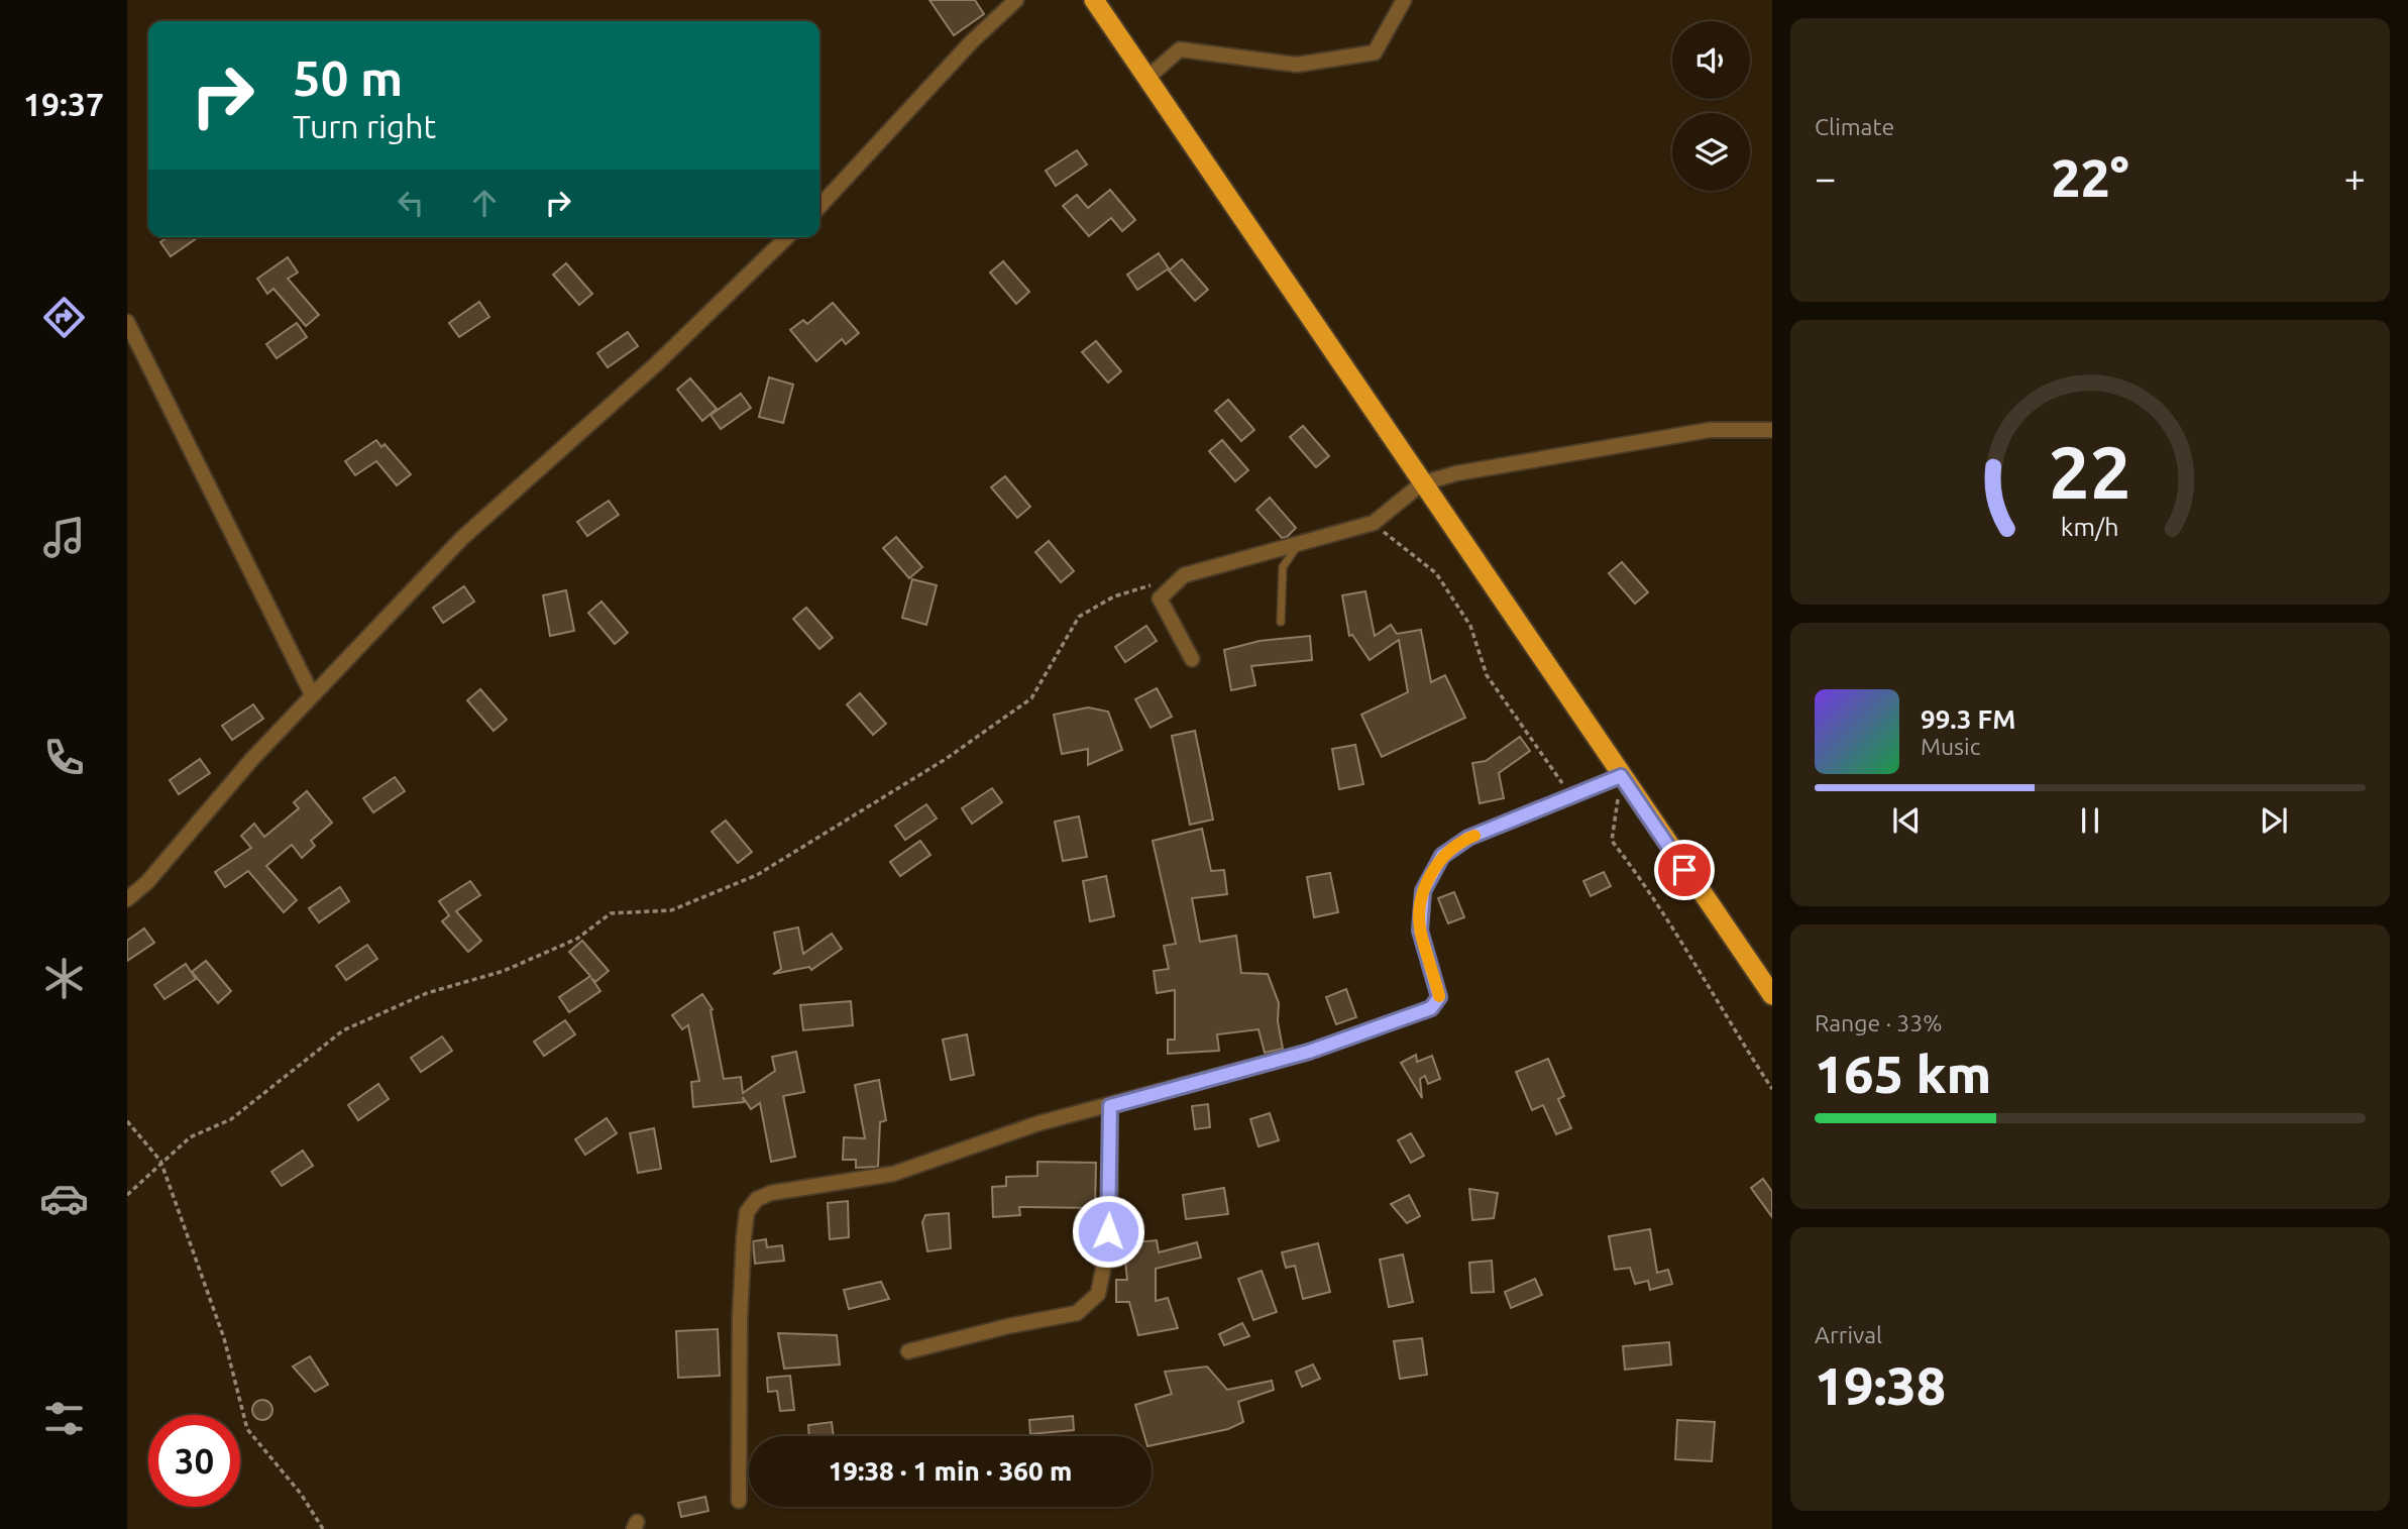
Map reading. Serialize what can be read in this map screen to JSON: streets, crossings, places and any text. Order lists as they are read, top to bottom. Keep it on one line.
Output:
{"page":{"tabs":"19:37","tile":["Climate",["Range · 33%","165 km"],["Arrival","19:38"]],"turn":["50 m","Turn right"],"heat":["−","22°","+"],"song":["99.3 FM","Music"],"limit":"30","trip":"19:38 · 1 min · 360 m","gauge":["22","km/h"]}}
